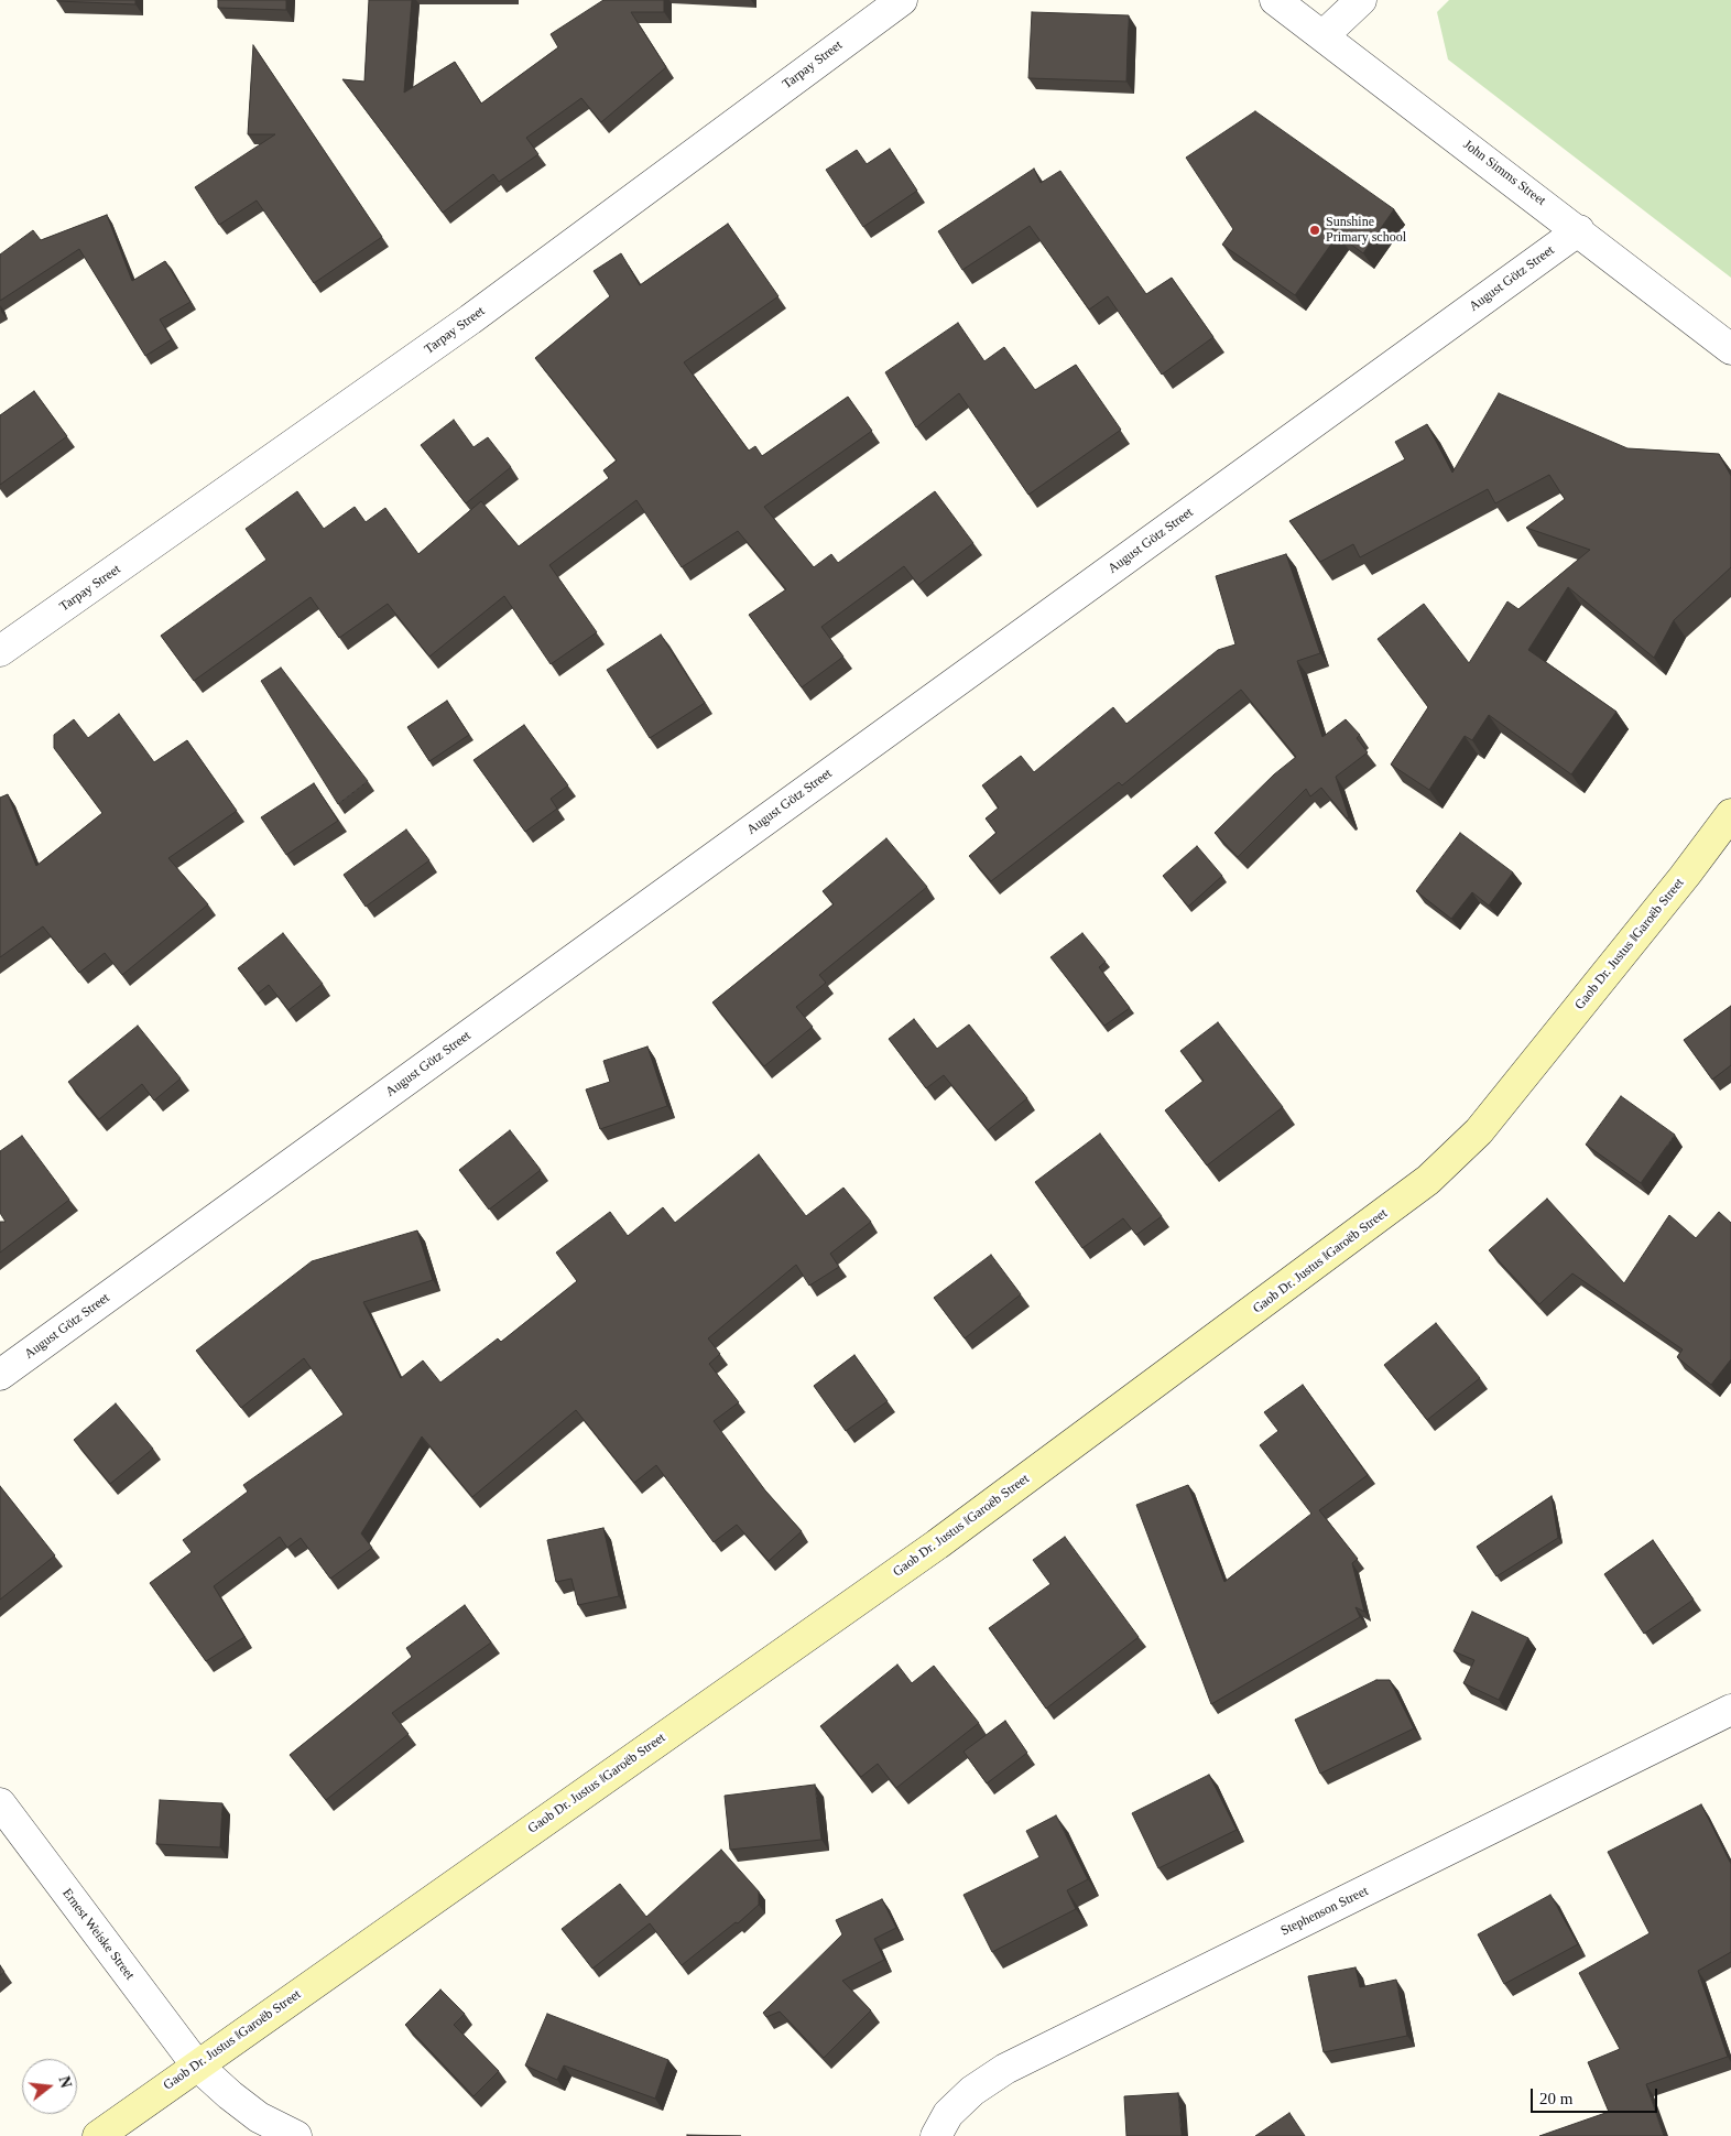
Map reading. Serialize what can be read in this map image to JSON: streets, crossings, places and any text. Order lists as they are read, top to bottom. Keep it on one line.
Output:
{"streets":{"street":["Tarpay Street","John Simms Street","August Götz Street","Gaob Dr. Justus ǁGaroëb Street","Stephenson Street","Ernest Weiske Street"]},"crossings":[["John Simms Street","August Götz Street"],["Gaob Dr. Justus ǁGaroëb Street","Ernest Weiske Street"]],"places":["Sunshine Primary school"],"scale_bar":"20 m","north":"right"}
